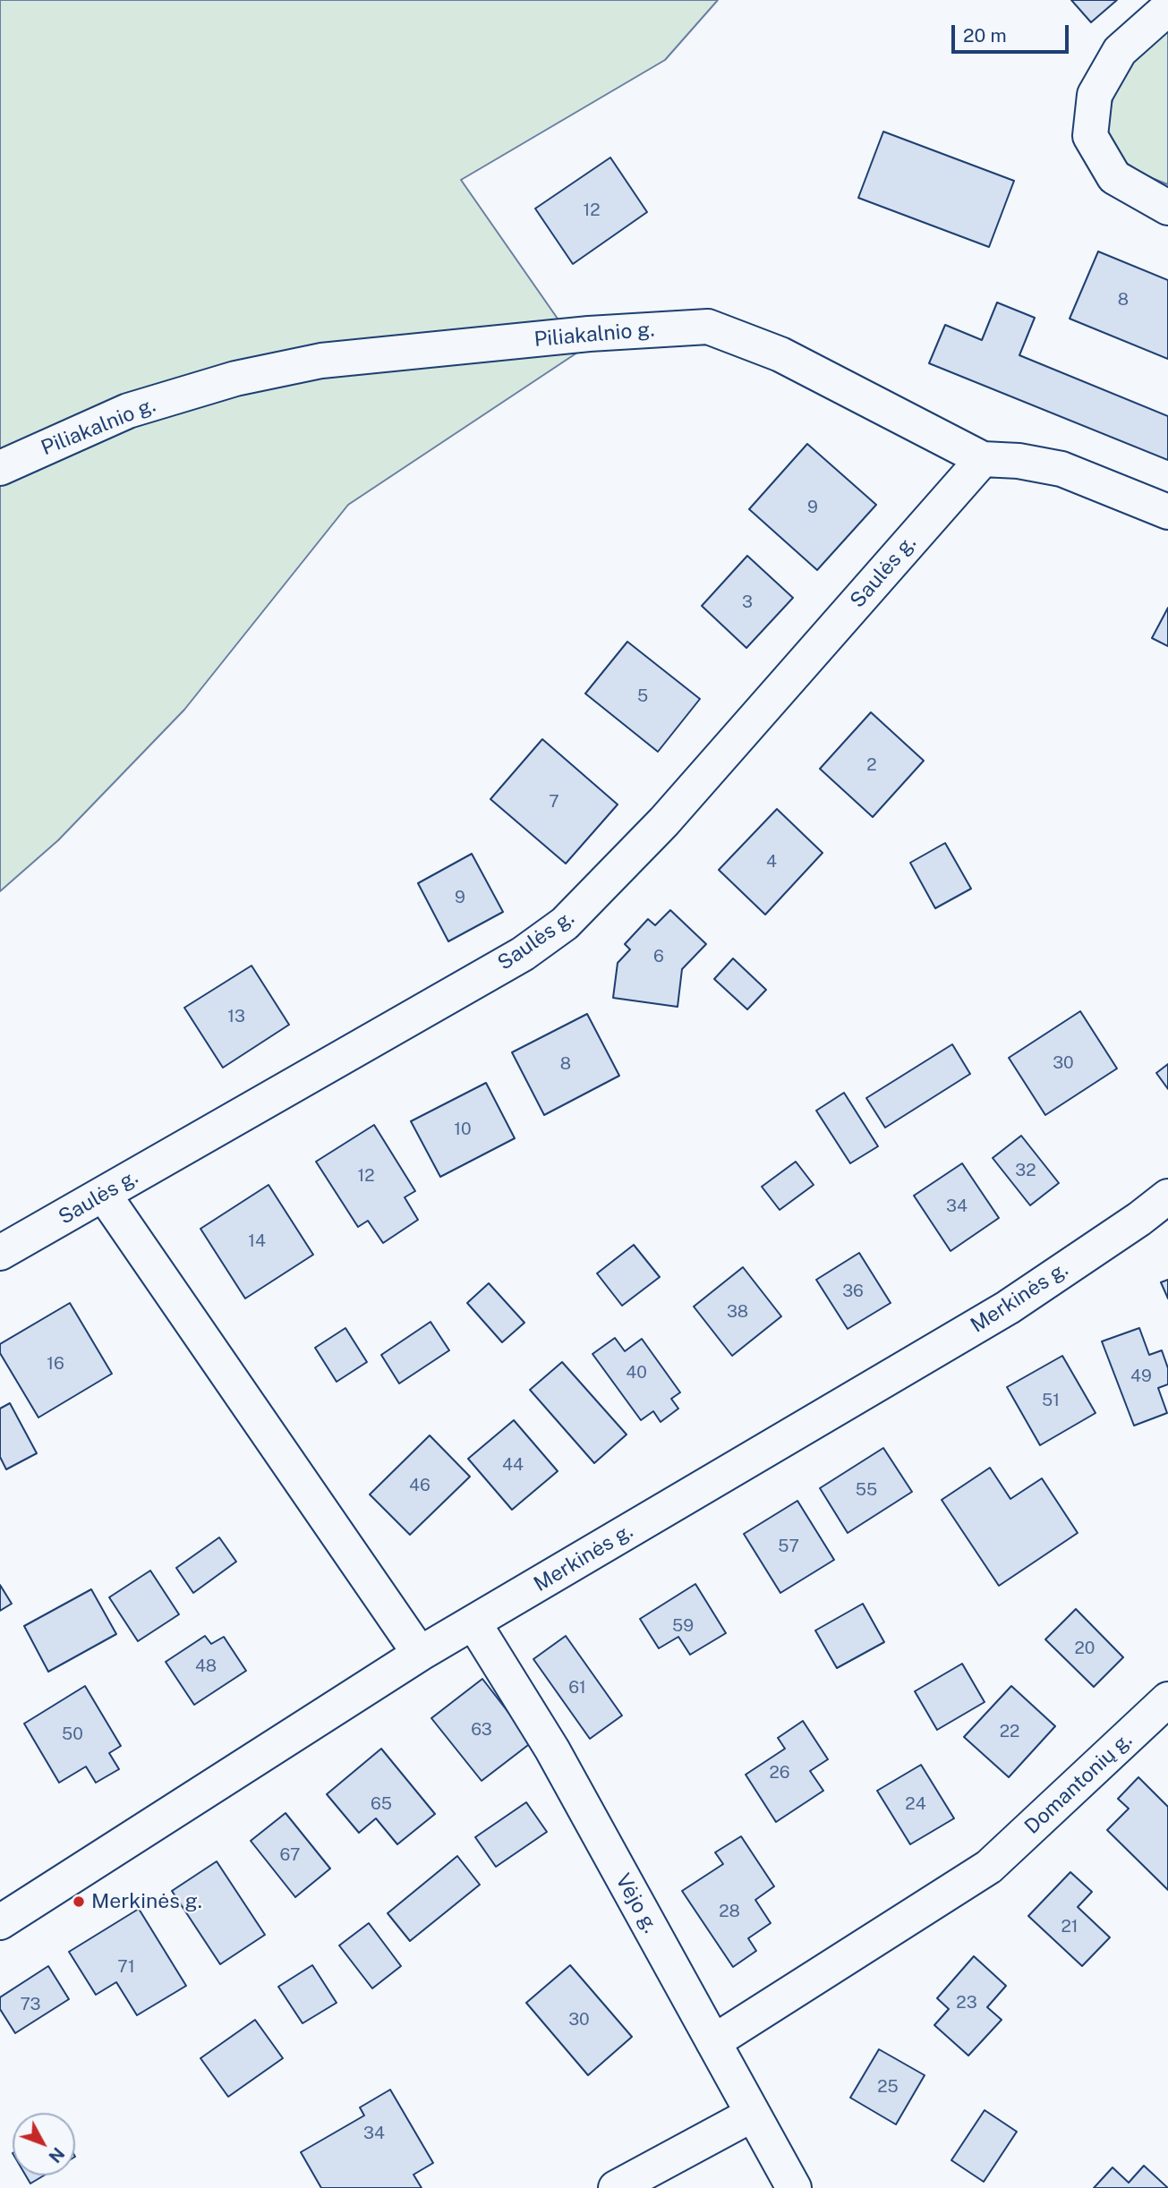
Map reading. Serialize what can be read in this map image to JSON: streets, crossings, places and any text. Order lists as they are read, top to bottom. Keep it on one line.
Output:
{"streets":{"street":["Piliakalnio g.","Saulės g.","Merkinės g.","Domantonių g.","Vėjo g."]},"crossings":[["Piliakalnio g.","Saulės g."],["Merkinės g.","Vėjo g."],["Domantonių g.","Vėjo g."]],"places":["Merkinės g."],"house_numbers":["12","8","9","3","5","2","7","4","9","6","13","30","8","10","32","12","34","14","36","38","16","40","49","51","44","46","55","57","59","20","48","61","63","22","50","26","65","24","67","28","21","71","23","73","30","25","34"],"scale_bar":"20 m","north":"bottom right"}
